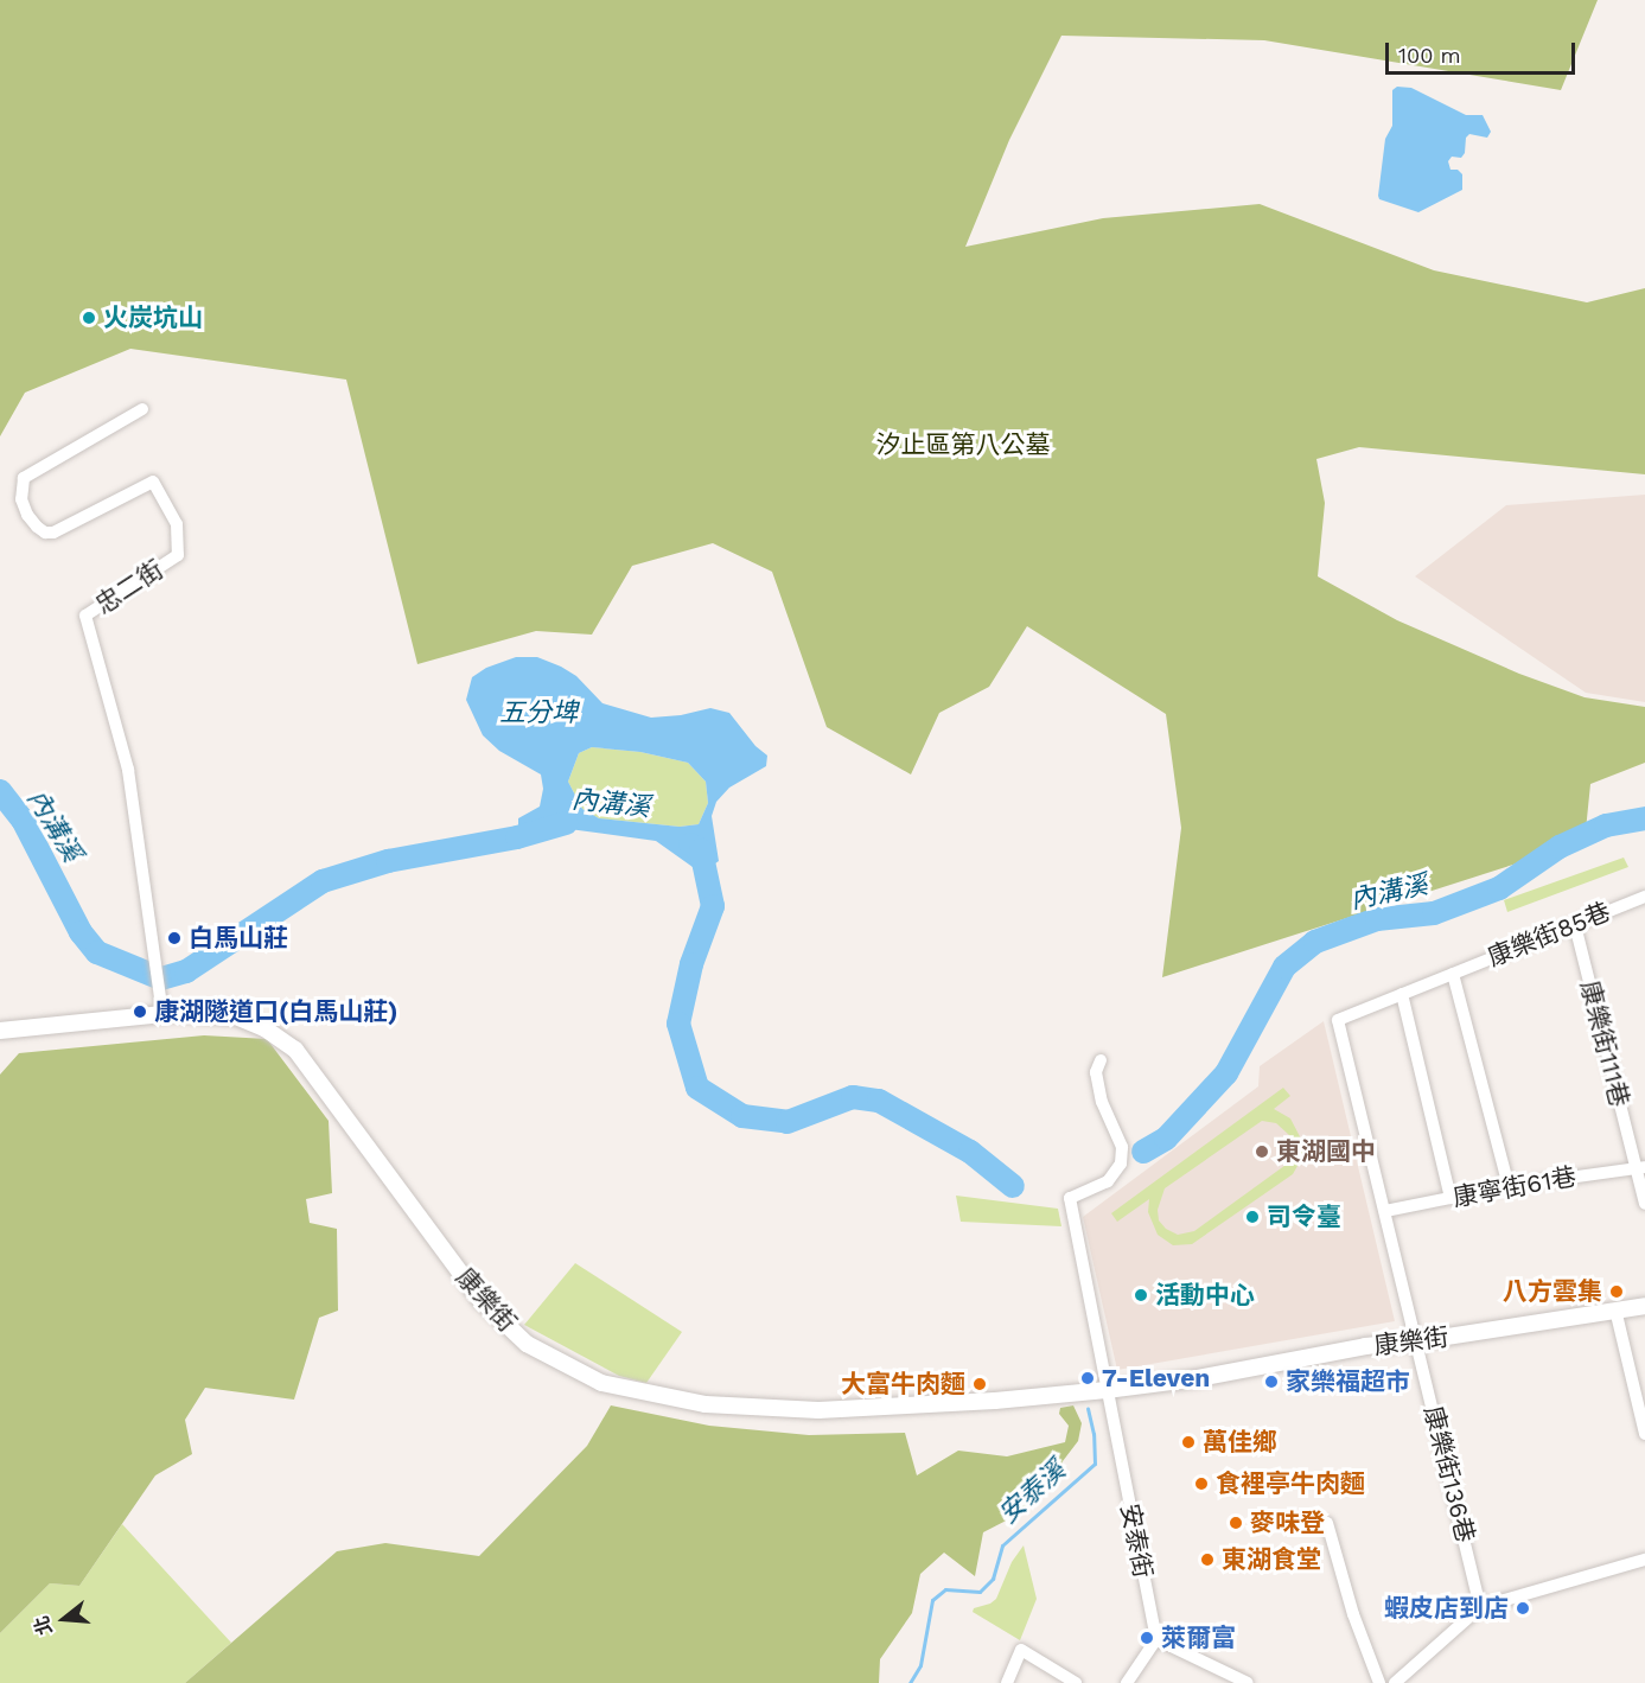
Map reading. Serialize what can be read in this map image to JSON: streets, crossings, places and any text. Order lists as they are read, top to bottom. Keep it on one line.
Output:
{"streets":{"street":["忠二街","康樂街85巷","康樂街111巷","康寧街61巷","康樂街","康樂街136巷","安泰街"]},"crossings":[["忠二街","康樂街"],["康樂街85巷","康樂街111巷"],["康樂街85巷","康寧街61巷"],["康樂街85巷","康樂街136巷"],["康樂街111巷","康寧街61巷"],["康寧街61巷","康樂街136巷"],["康樂街","康樂街136巷"],["康樂街","安泰街"]],"water":["五分埤","內溝溪","安泰溪"],"parks":["汐止區第八公墓"],"places":["火炭坑山","白馬山莊","康湖隧道口(白馬山莊)","東湖國中","司令臺","八方雲集","活動中心","7-Eleven","家樂福超市","大富牛肉麵","萬佳鄉","食裡亭牛肉麵","麥味登","東湖食堂","蝦皮店到店","萊爾富"],"scale_bar":"100 m","north":"left"}
